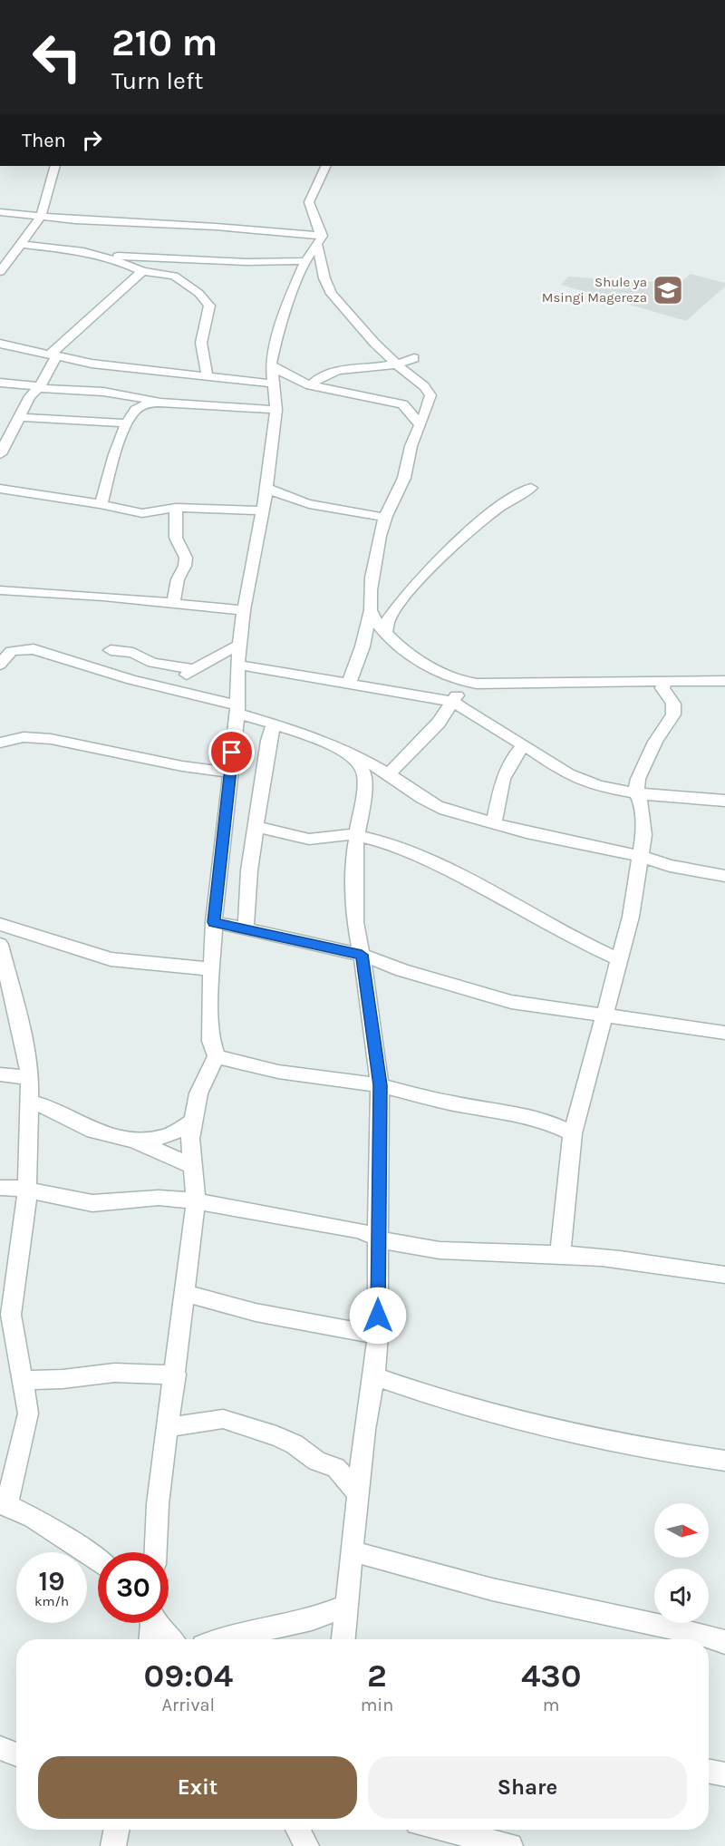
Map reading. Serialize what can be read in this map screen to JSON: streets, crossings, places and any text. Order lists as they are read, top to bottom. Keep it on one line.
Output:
{"places":{"school or university":["Shule ya Msingi Magereza"]},"north":"right","page":{"turn":["210 m","Turn left"],"then":"Then","speed":"19 km/h","limit":"30","eta":["09:04","Arrival","2","min","430","m"],"buttons":["Exit","Share"]}}
